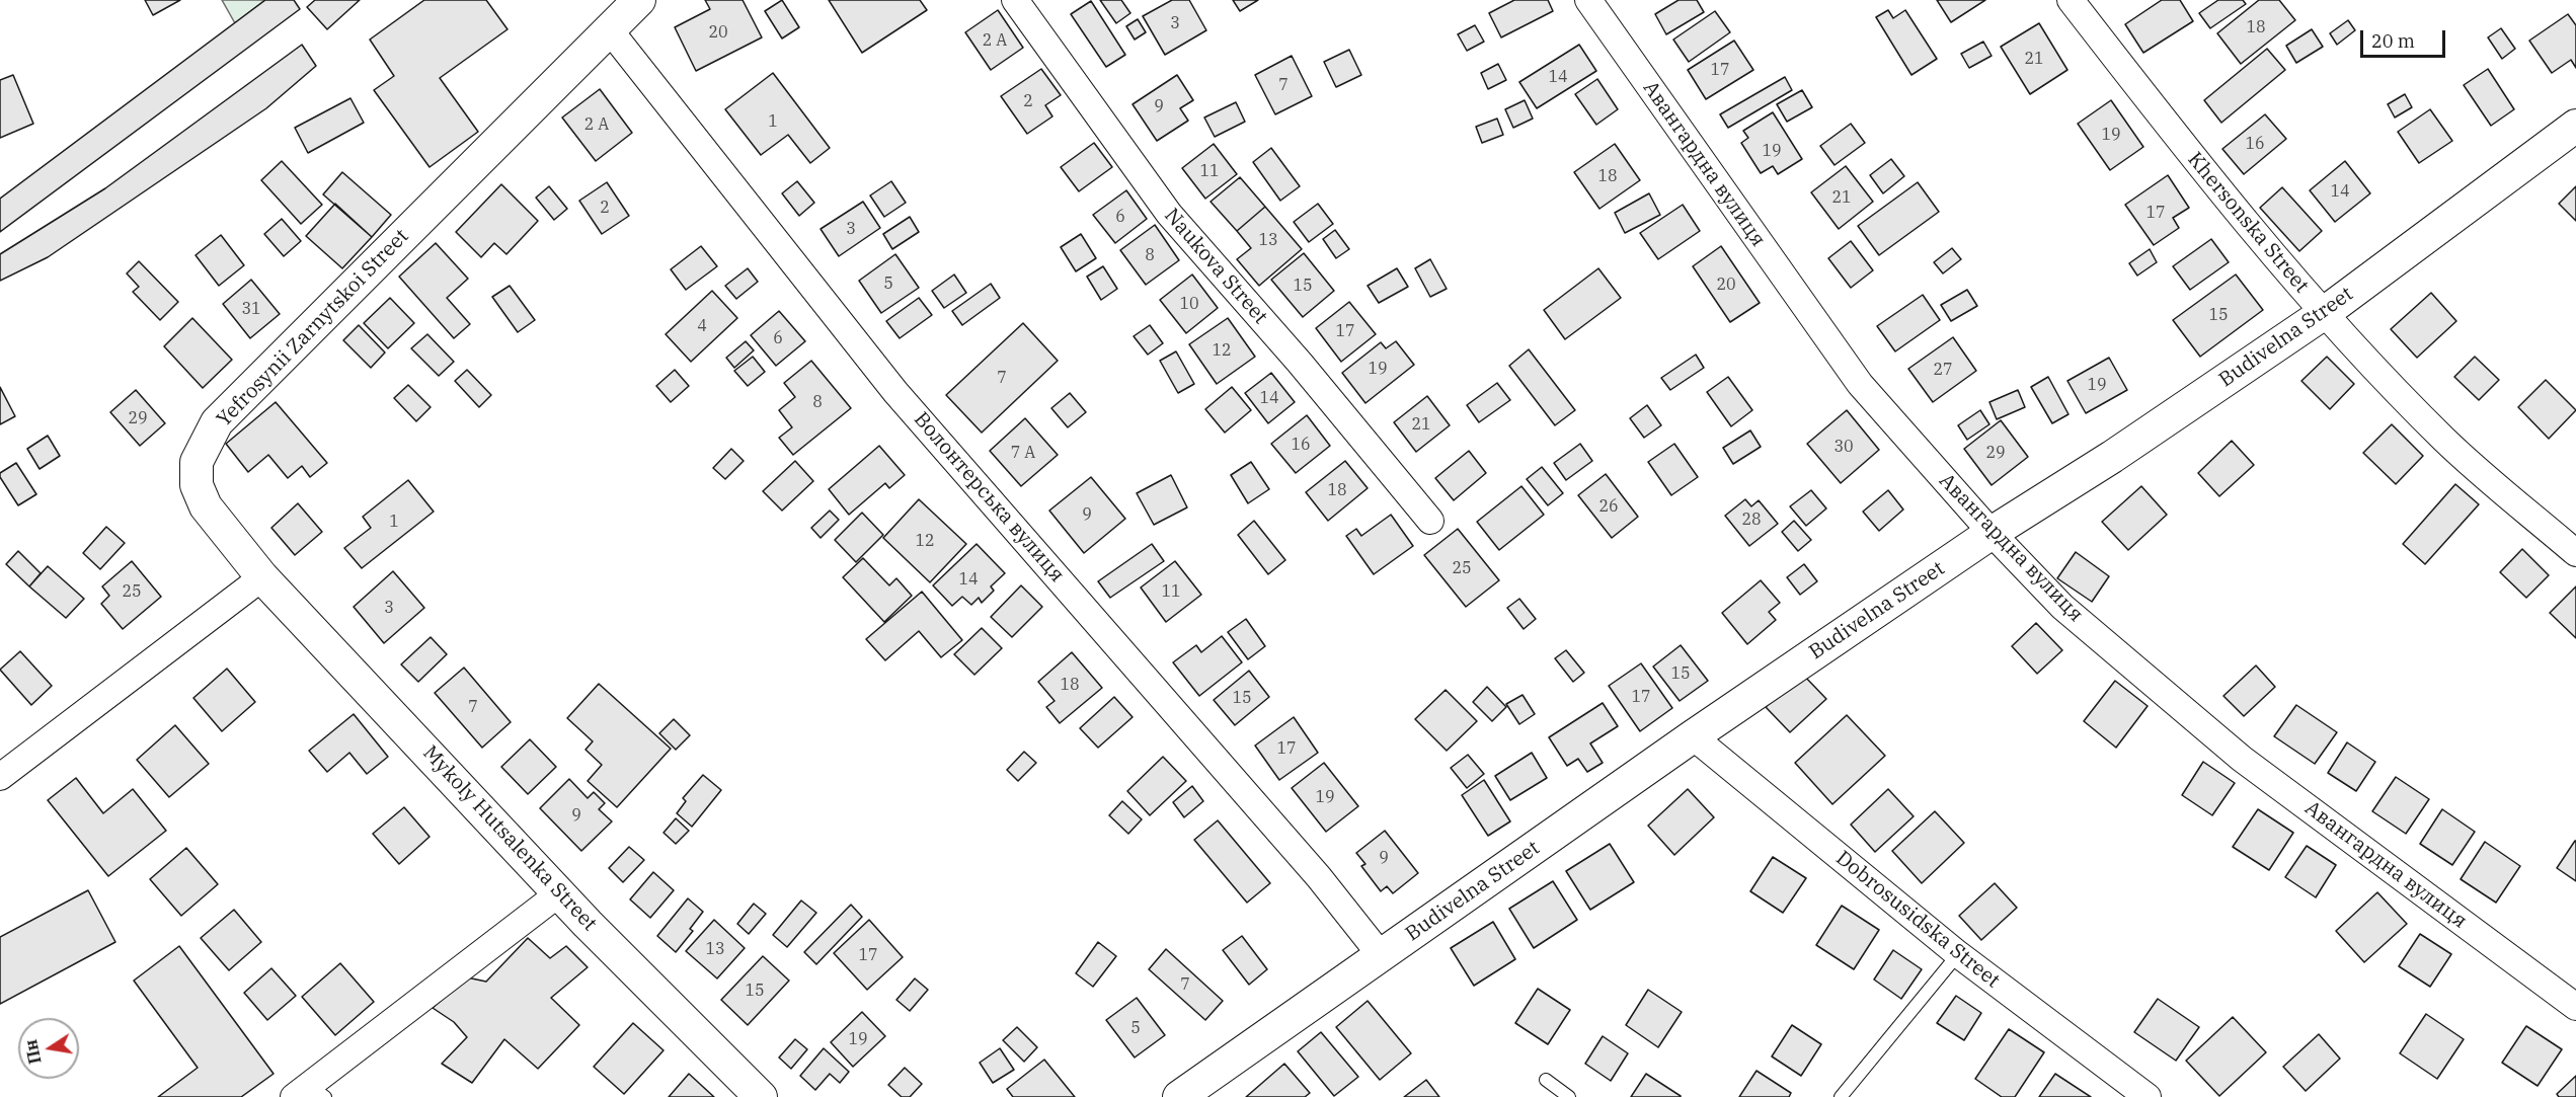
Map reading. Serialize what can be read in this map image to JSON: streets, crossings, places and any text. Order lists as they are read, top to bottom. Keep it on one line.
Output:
{"streets":{"street":["Авангардна вулиця","Khersonska Street","Naukova Street","Yefrosynii Zarnytskoi Street","Budivelna Street","Волонтерська вулиця","Mykoly Hutsalenka Street","Dobrosusidska Street"]},"crossings":[["Авангардна вулиця","Budivelna Street"],["Khersonska Street","Budivelna Street"],["Yefrosynii Zarnytskoi Street","Волонтерська вулиця"],["Yefrosynii Zarnytskoi Street","Mykoly Hutsalenka Street"],["Budivelna Street","Волонтерська вулиця"],["Budivelna Street","Dobrosusidska Street"]],"house_numbers":["3","18","20","2 А","21","17","14","7","2","9","1","2 А","19","16","19","11","18","14","21","2","17","6","3","13","8","5","20","15","10","31","15","4","17","6","12","19","27","7","19","14","8","29","21","16","30","7 А","29","18","26","9","28","1","12","25","14","25","11","3","15","18","17","15","7","17","19","9","9","13","17","7","15","5","19"],"scale_bar":"20 m","north":"left"}
